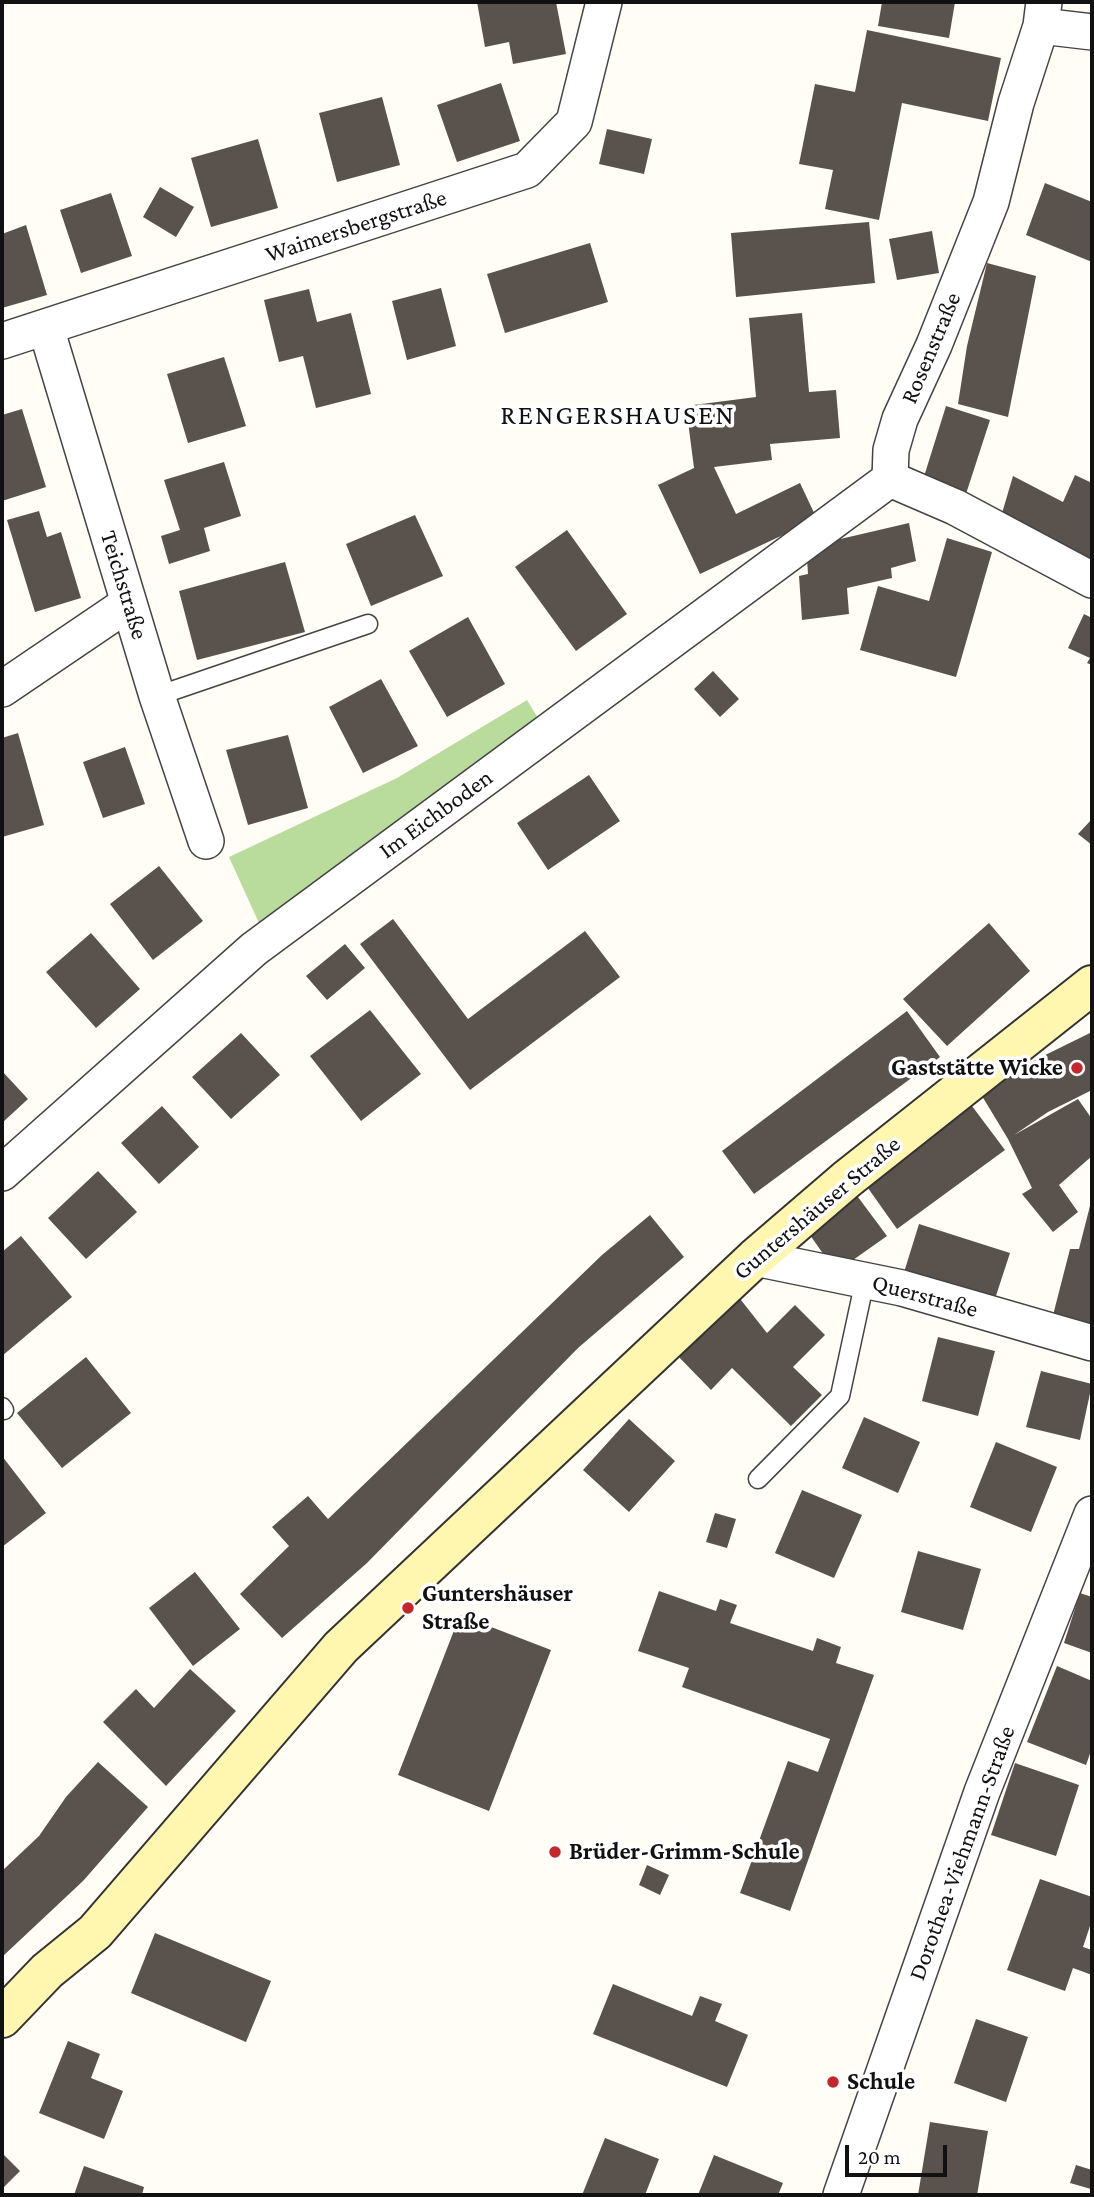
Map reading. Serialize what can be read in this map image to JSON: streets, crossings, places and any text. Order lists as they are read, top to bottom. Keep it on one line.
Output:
{"streets":{"street":["Waimersbergstraße","Rosenstraße","Teichstraße","Im Eichboden","Guntershäuser Straße","Querstraße","Dorothea-Viehmann-Straße"]},"crossings":[["Waimersbergstraße","Teichstraße"],["Rosenstraße","Im Eichboden"],["Guntershäuser Straße","Querstraße"]],"districts":["RENGERSHAUSEN"],"places":["Gaststätte Wicke","Guntershäuser Straße","Brüder-Grimm-Schule","Schule"],"scale_bar":"20 m"}
